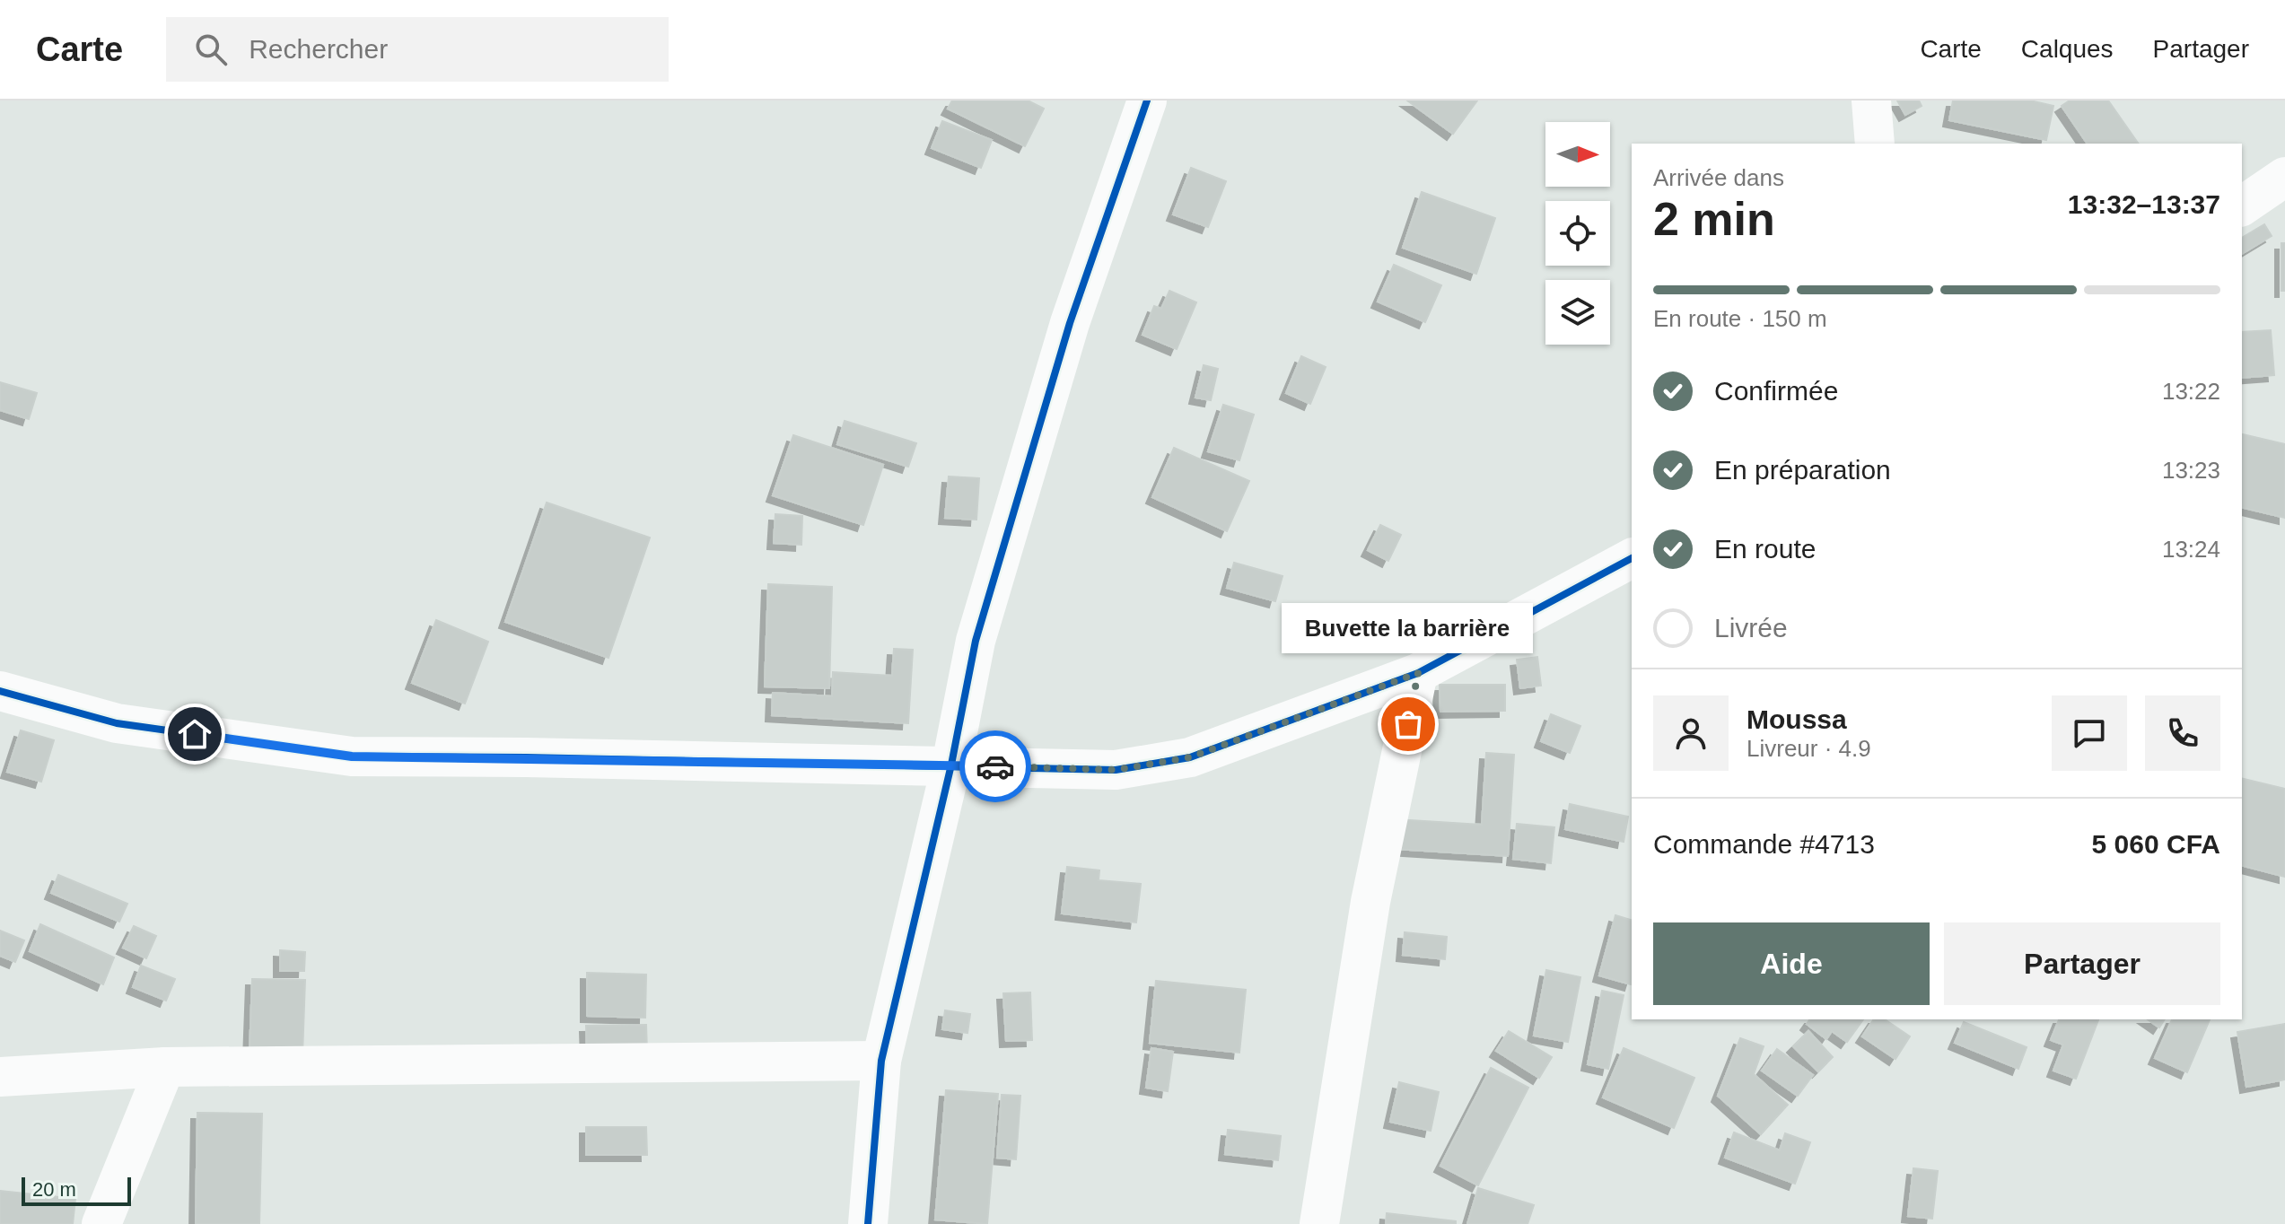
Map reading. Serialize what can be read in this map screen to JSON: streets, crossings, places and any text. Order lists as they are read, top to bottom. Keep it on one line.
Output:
{"places":["Buvette la barrière"],"scale_bar":"20 m","north":"right","page":{"header":"Carte","search":"Rechercher","nav":["Carte","Calques","Partager"],"heading":["2 min","Arrivée dans","13:32–13:37"],"panel":["Moussa","Livreur · 4.9","Commande #4713","5 060 CFA"],"bar":"En route · 150 m","list":[["Confirmée","13:22"],["En préparation","13:23"],["En route","13:24"],"Livrée"],"bubble":"Buvette la barrière","buttons":["Aide","Partager"],"scale":"20 m"}}
